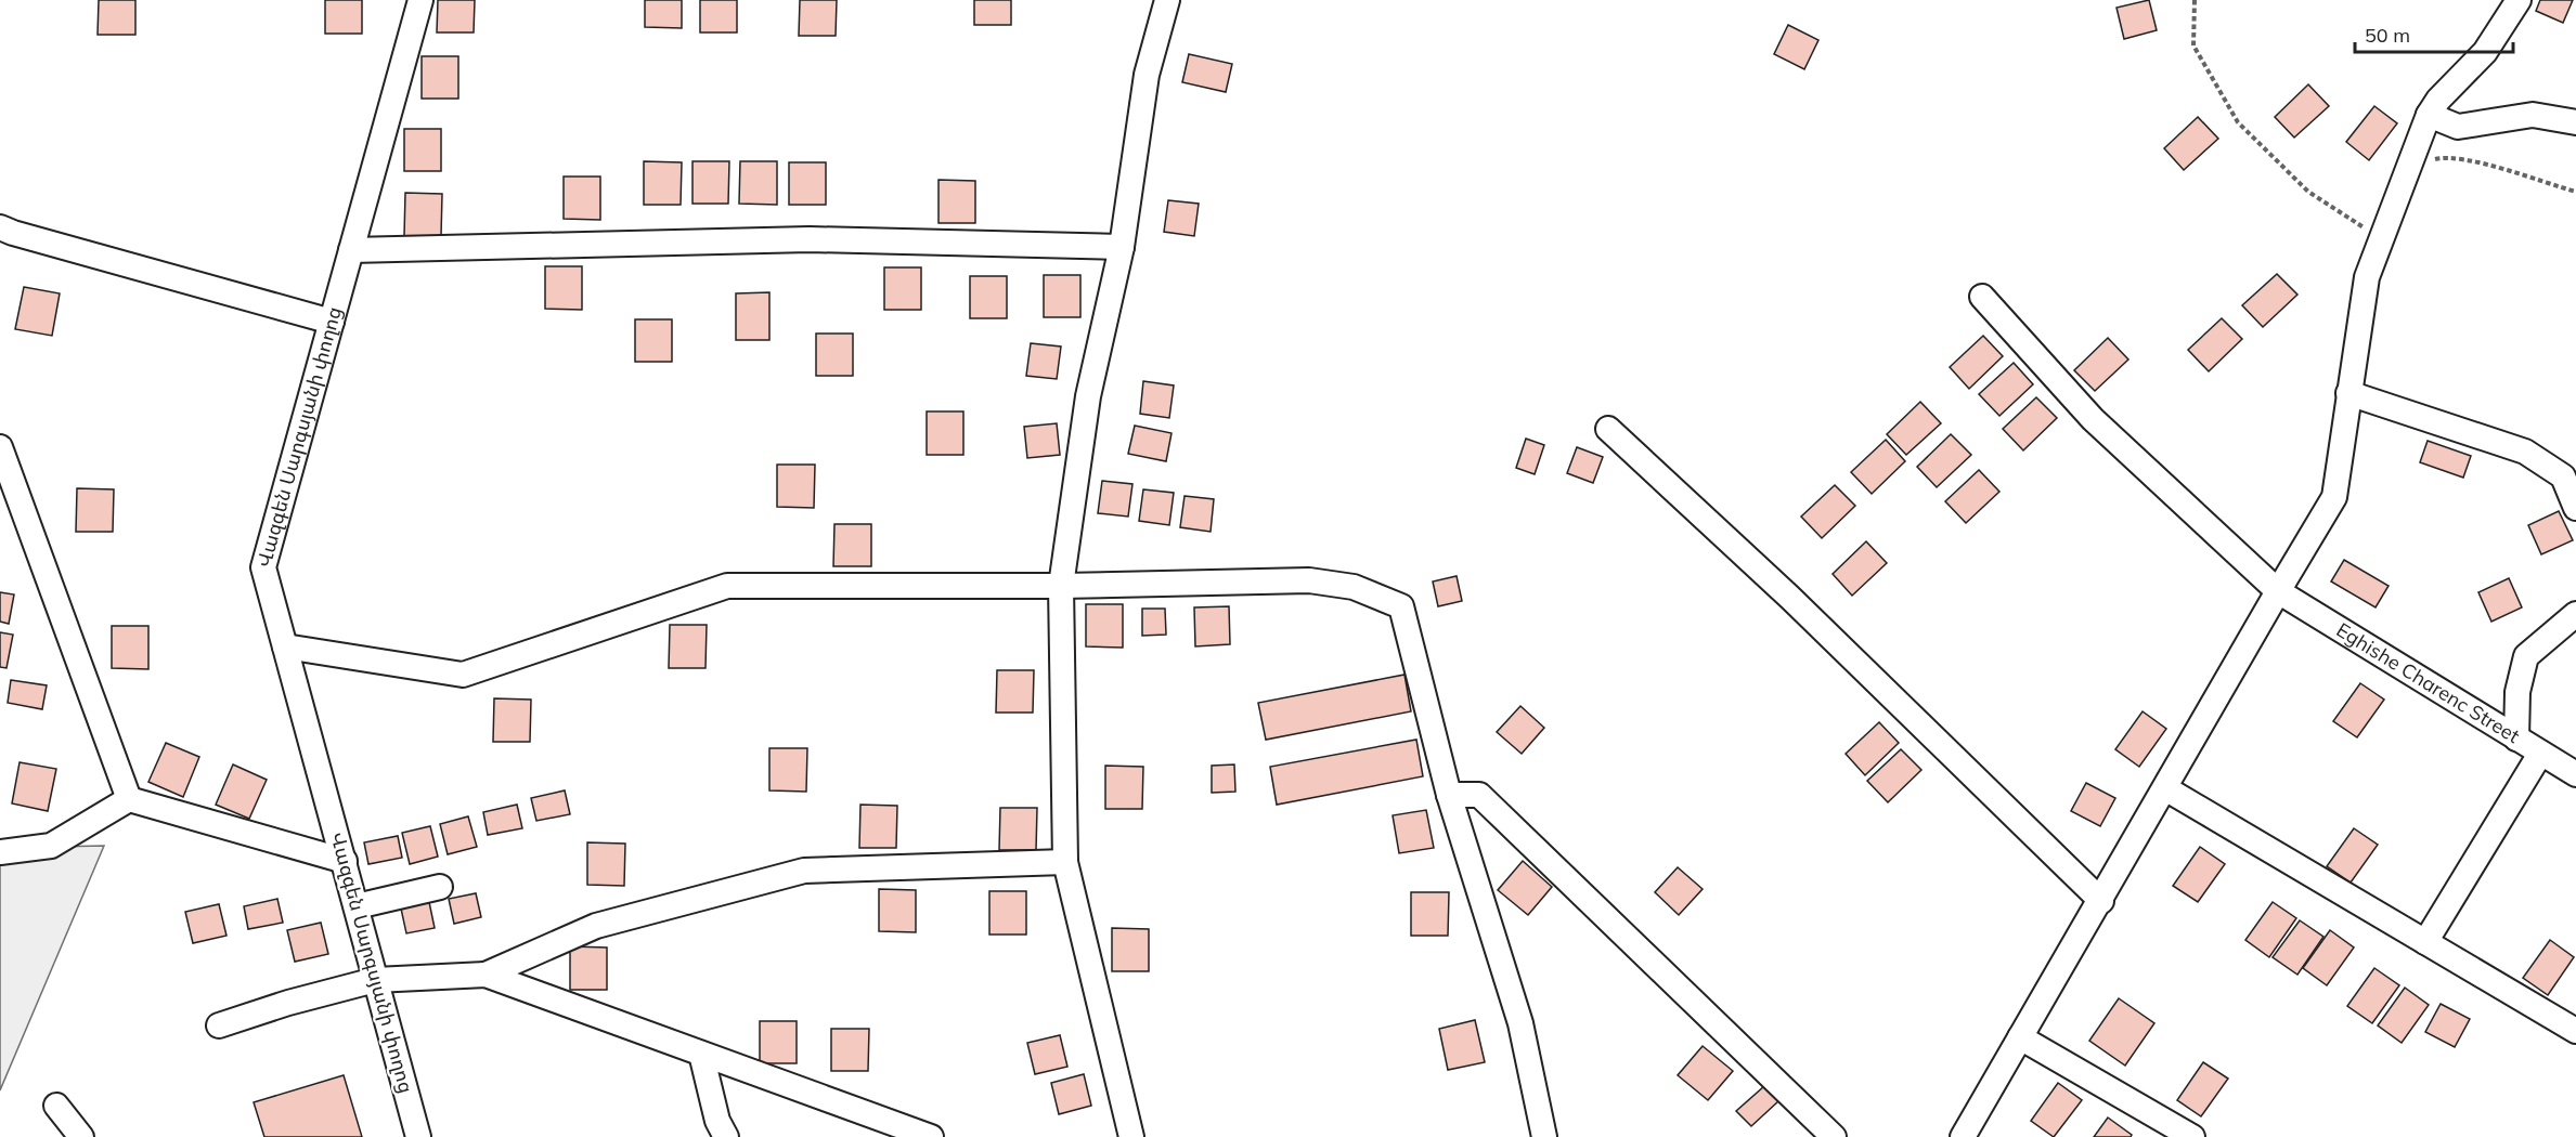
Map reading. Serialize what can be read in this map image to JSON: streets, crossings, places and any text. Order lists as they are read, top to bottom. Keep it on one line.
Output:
{"streets":{"street":["Վազգեն Սարգսյանի փողոց","Eghishe Charenc Street"]},"scale_bar":"50 m"}
